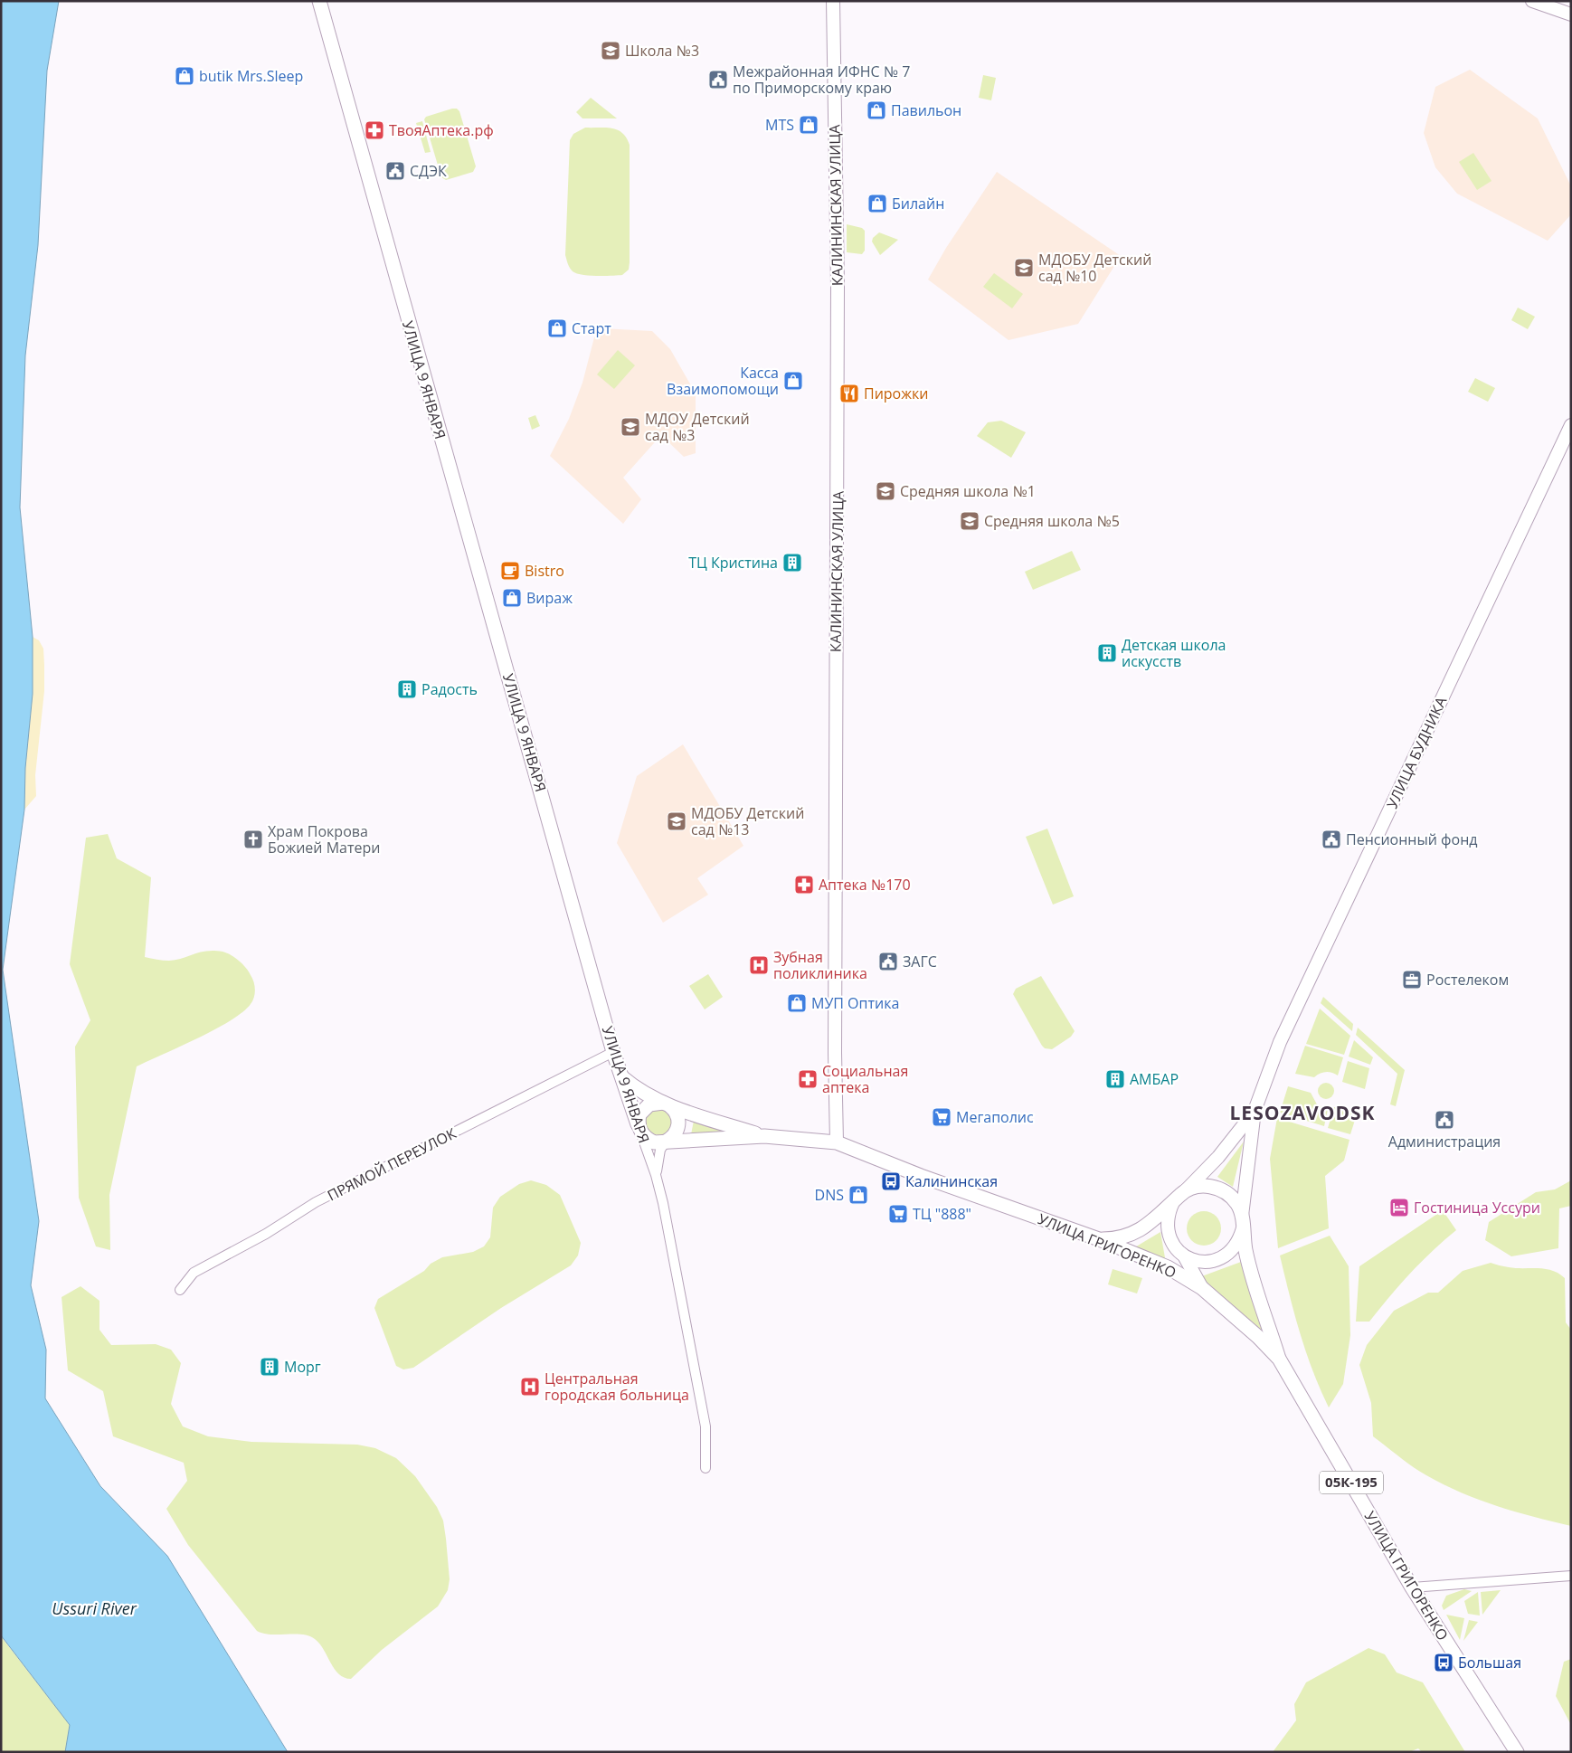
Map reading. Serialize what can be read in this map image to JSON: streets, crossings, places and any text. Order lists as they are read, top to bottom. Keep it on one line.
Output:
{"streets":{"main road":["КАЛИНИНСКАЯ УЛИЦА","УЛИЦА 9 ЯНВАРЯ","УЛИЦА БУДНИКА","УЛИЦА ГРИГОРЕНКО","05К-195"],"street":["ПРЯМОЙ ПЕРЕУЛОК"]},"crossings":[["КАЛИНИНСКАЯ УЛИЦА","УЛИЦА ГРИГОРЕНКО"],["УЛИЦА 9 ЯНВАРЯ","ПРЯМОЙ ПЕРЕУЛОК"],["УЛИЦА БУДНИКА","УЛИЦА ГРИГОРЕНКО"]],"districts":["LESOZAVODSK"],"water":["Ussuri River"],"places":{"school or university":["Школа №3","МДОБУ Детский сад №10","МДОУ Детский сад №3","Средняя школа №1","Средняя школа №5","МДОБУ Детский сад №13"],"shop":["butik Mrs.Sleep","Павильон","MTS","Билайн","Старт","Касса Взаимопомощи","Вираж","МУП Оптика","DNS"],"public building":["Межрайонная ИФНС № 7 по Приморскому краю","СДЭК","Пенсионный фонд","ЗАГС","Администрация"],"pharmacy":["ТвояАптека.рф","Аптека №170","Социальная аптека"],"restaurant":["Пирожки"],"building":["ТЦ Кристина","Детская школа искусств","Радость","АМБАР","Морг"],"cafe":["Bistro"],"church":["Храм Покрова Божией Матери"],"hospital":["Зубная поликлиника","Центральная городская больница"],"office":["Ростелеком"],"supermarket":["Мегаполис","ТЦ \"888\""],"bus stop":["Калининская","Большая"],"hotel":["Гостиница Уссури"]}}
